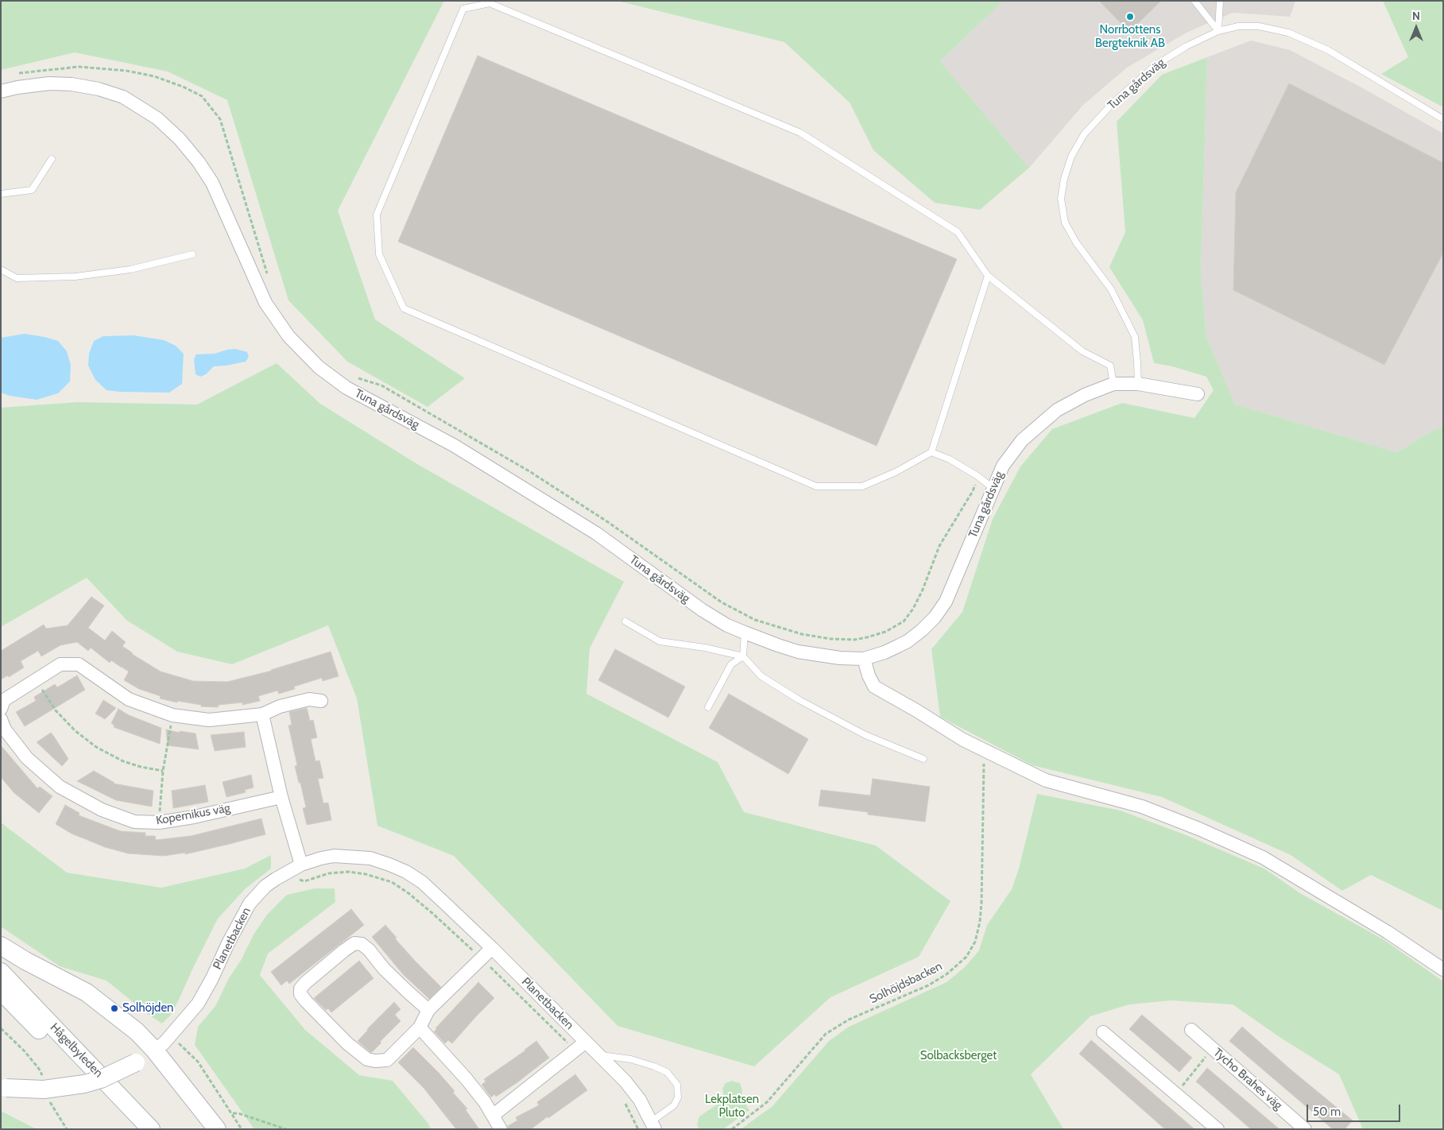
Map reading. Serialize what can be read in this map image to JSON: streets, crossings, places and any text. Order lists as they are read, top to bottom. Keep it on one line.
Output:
{"streets":{"main road":["Hågelbyleden"],"street":["Tuna gårdsväg","Kopernikus väg","Planetbacken","Tycho Brahes väg"],"path":["Solhöjdsbacken"]},"parks":["Solbacksberget","Lekplatsen Pluto"],"places":["Norrbottens Bergteknik AB","Solhöjden"],"scale_bar":"50 m","north":"top"}
